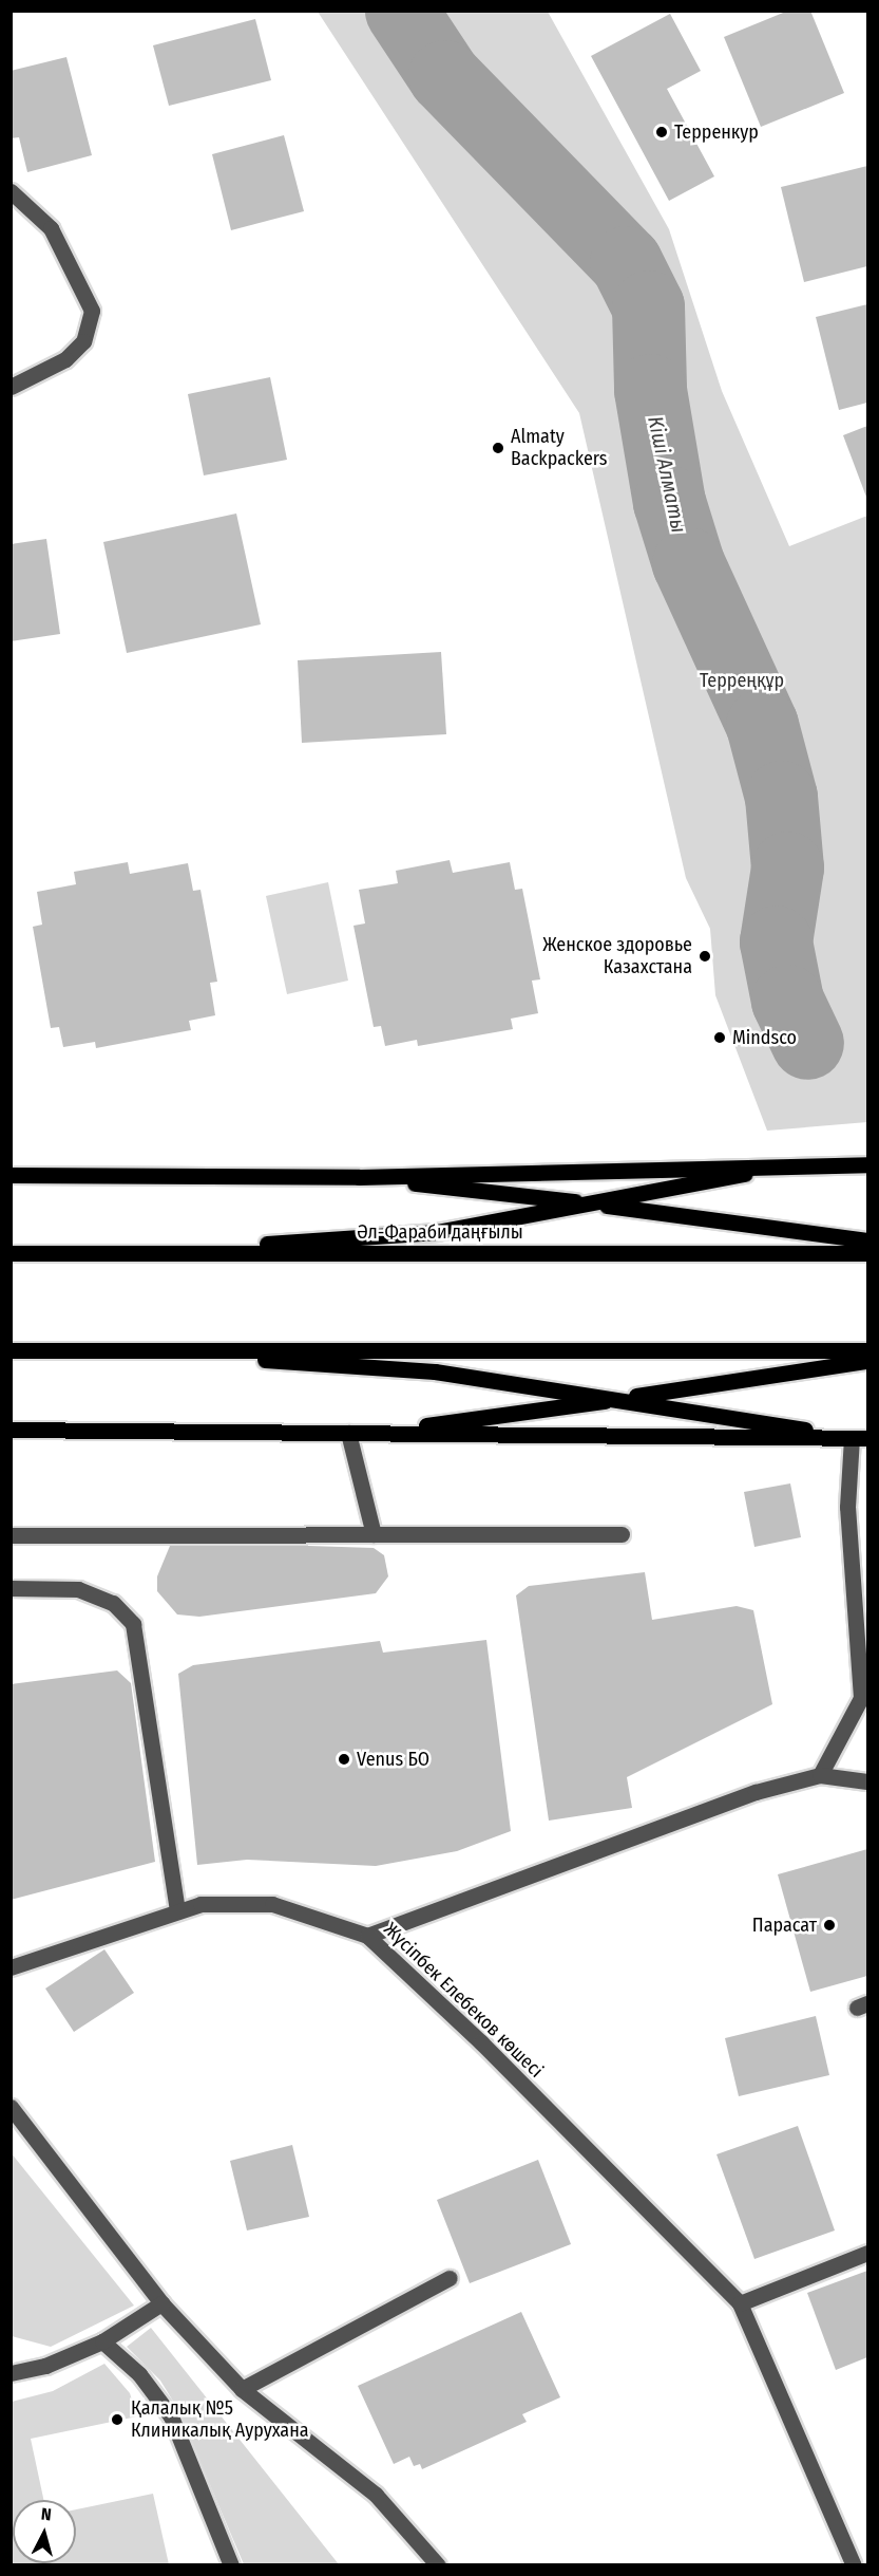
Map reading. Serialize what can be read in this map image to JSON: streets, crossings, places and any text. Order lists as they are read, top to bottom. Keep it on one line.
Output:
{"streets":{"main road":["Әл-Фараби даңғылы"],"street":["Жүсіпбек Елебеков көшесі"]},"water":["Кіші Алматы"],"parks":["Терреңқұр"],"places":["Терренкур","Almaty Backpackers","Женское здоровье Казахстана","Mindsco","Venus БО","Парасат","Қалалық №5 Клиникалық Аурухана"],"north":"top"}
